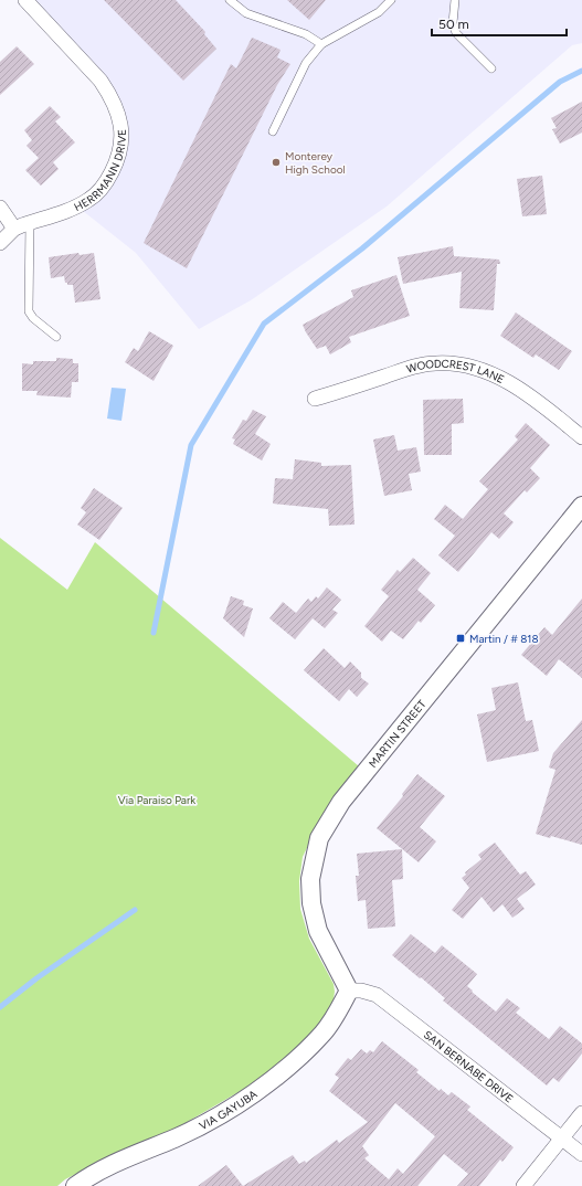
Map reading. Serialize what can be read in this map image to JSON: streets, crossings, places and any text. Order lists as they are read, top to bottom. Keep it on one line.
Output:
{"streets":{"street":["HERRMANN DRIVE","WOODCREST LANE","MARTIN STREET","SAN BERNABE DRIVE","VIA GAYUBA"]},"crossings":[["MARTIN STREET","SAN BERNABE DRIVE"],["MARTIN STREET","VIA GAYUBA"],["SAN BERNABE DRIVE","VIA GAYUBA"]],"parks":["Via Paraiso Park"],"places":{"other":["Monterey High School"],"transit":["Martin / # 818"]},"scale_bar":"50 m"}
